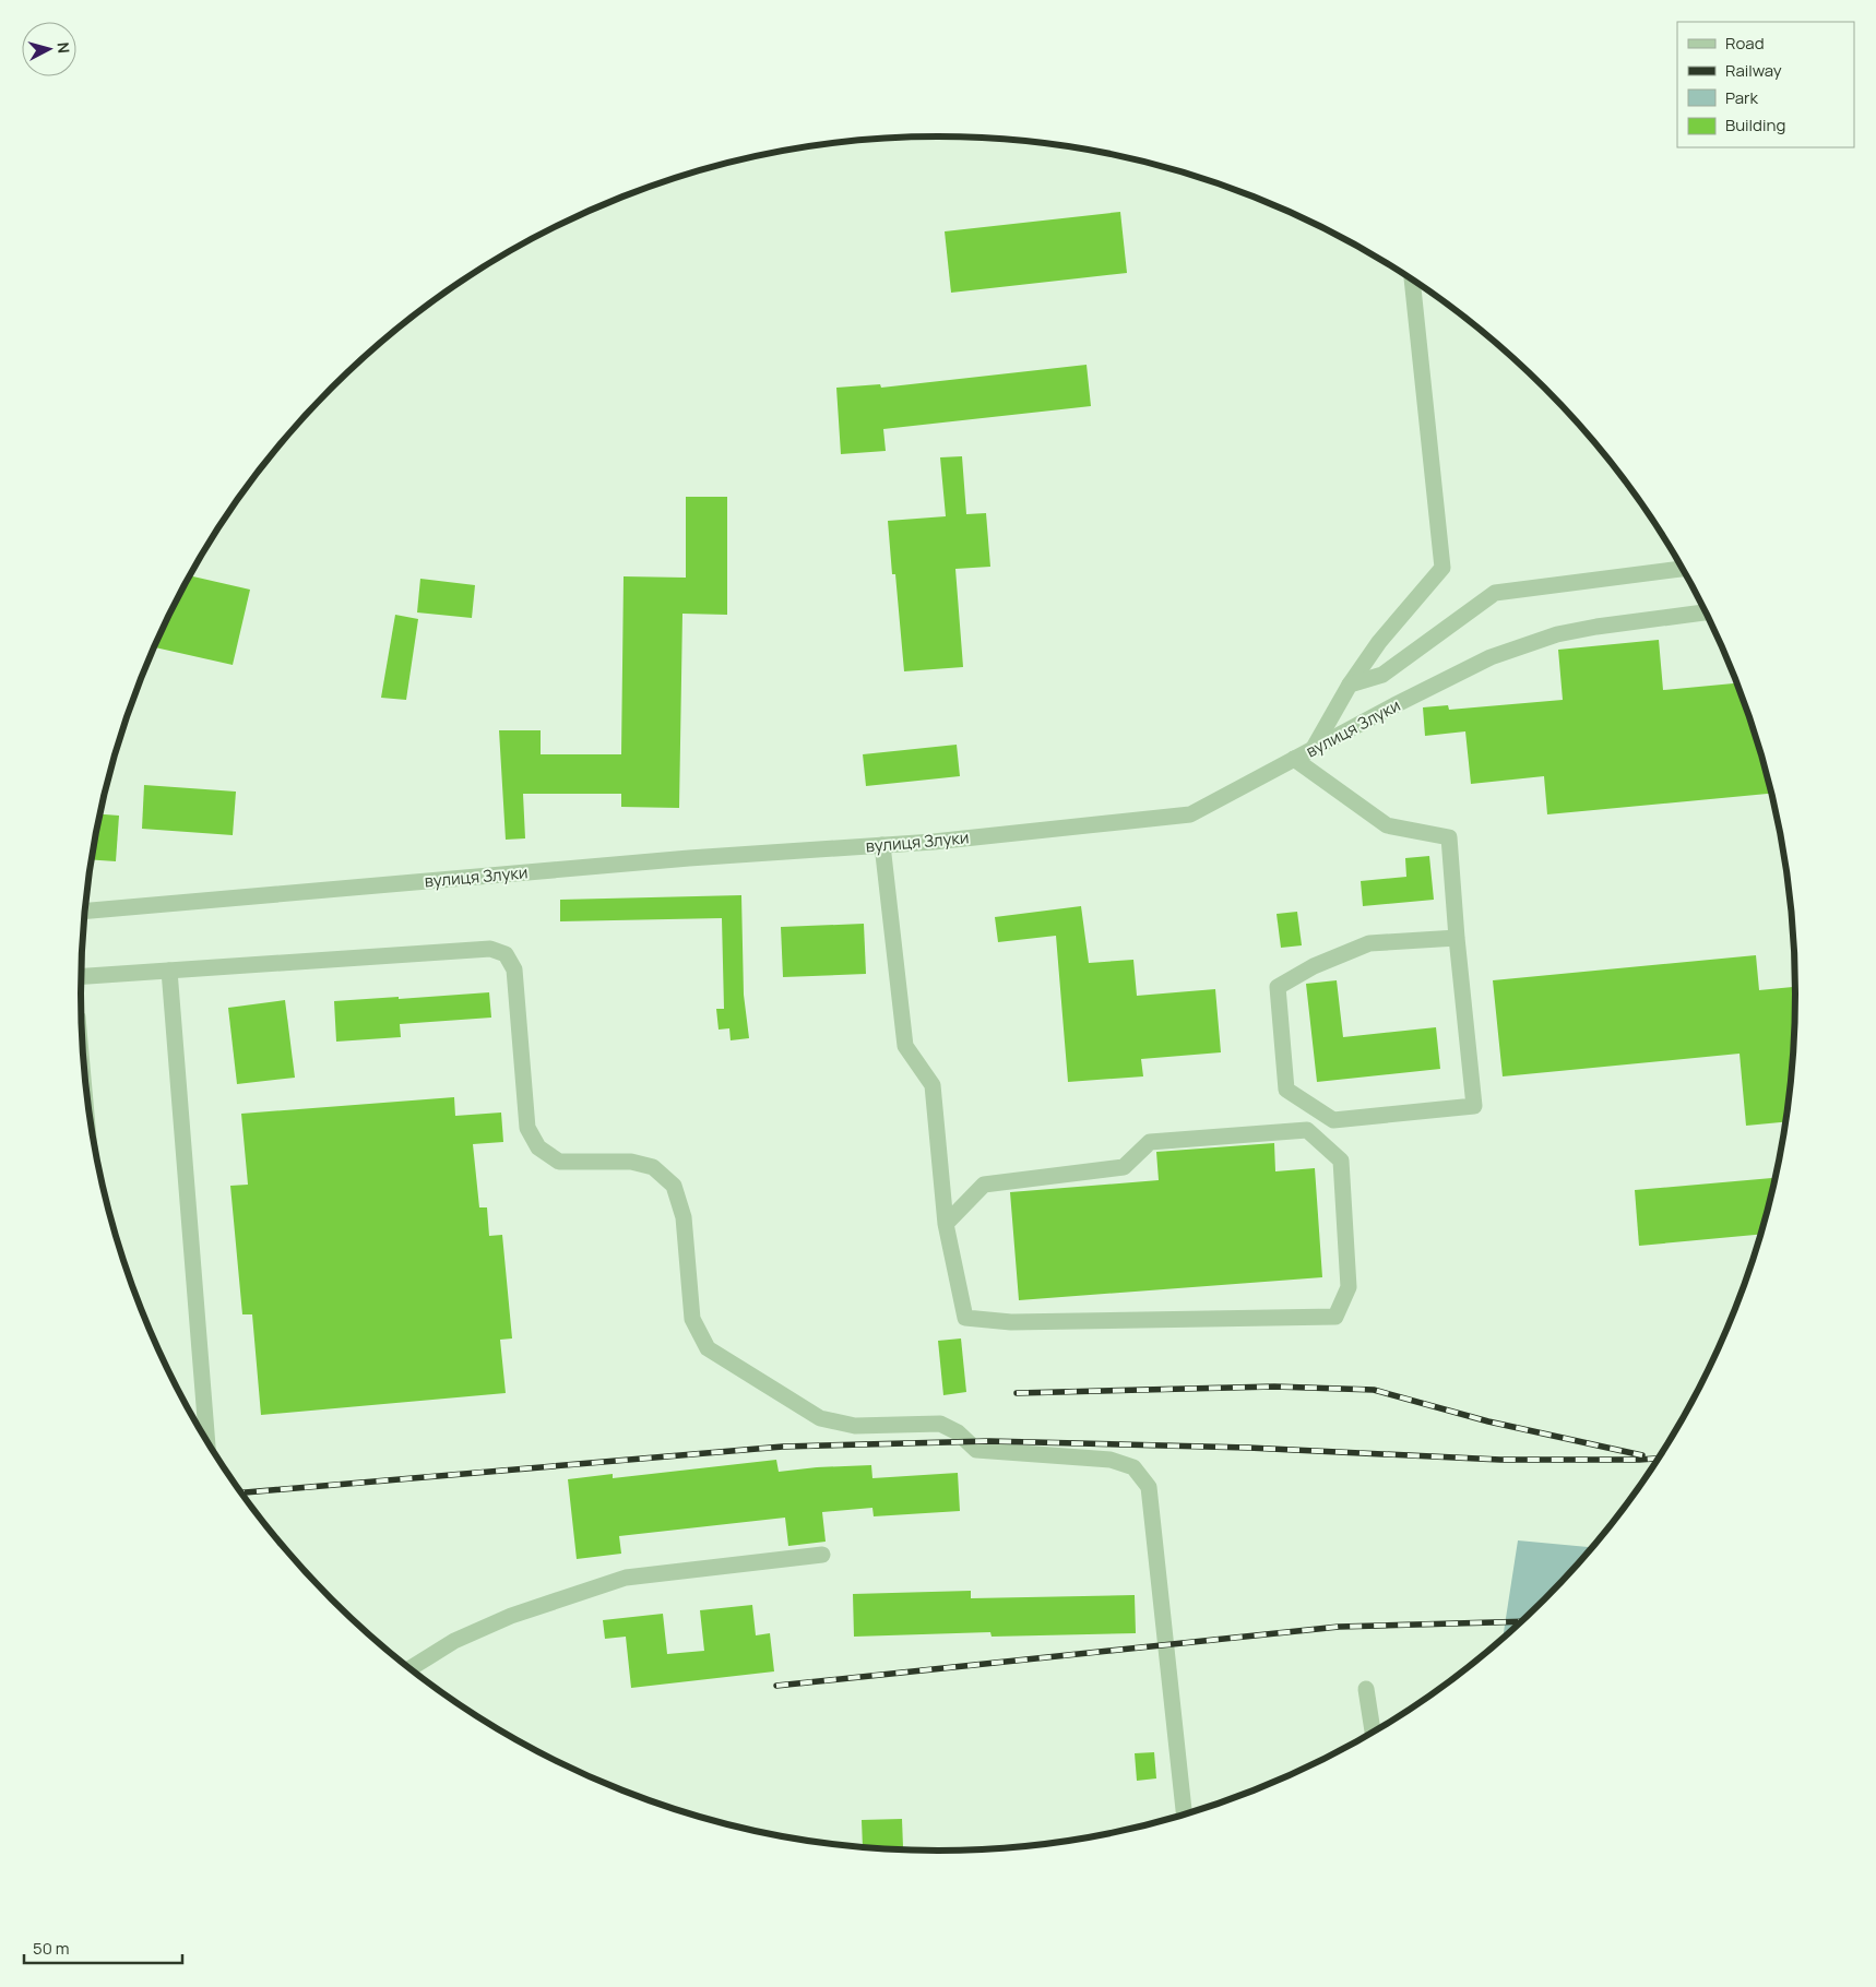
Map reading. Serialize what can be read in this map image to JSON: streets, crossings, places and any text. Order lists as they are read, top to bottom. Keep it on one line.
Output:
{"streets":{"street":["вулиця Злуки"]},"legend":["Road","Railway","Park","Building"],"scale_bar":"50 m","north":"right"}
